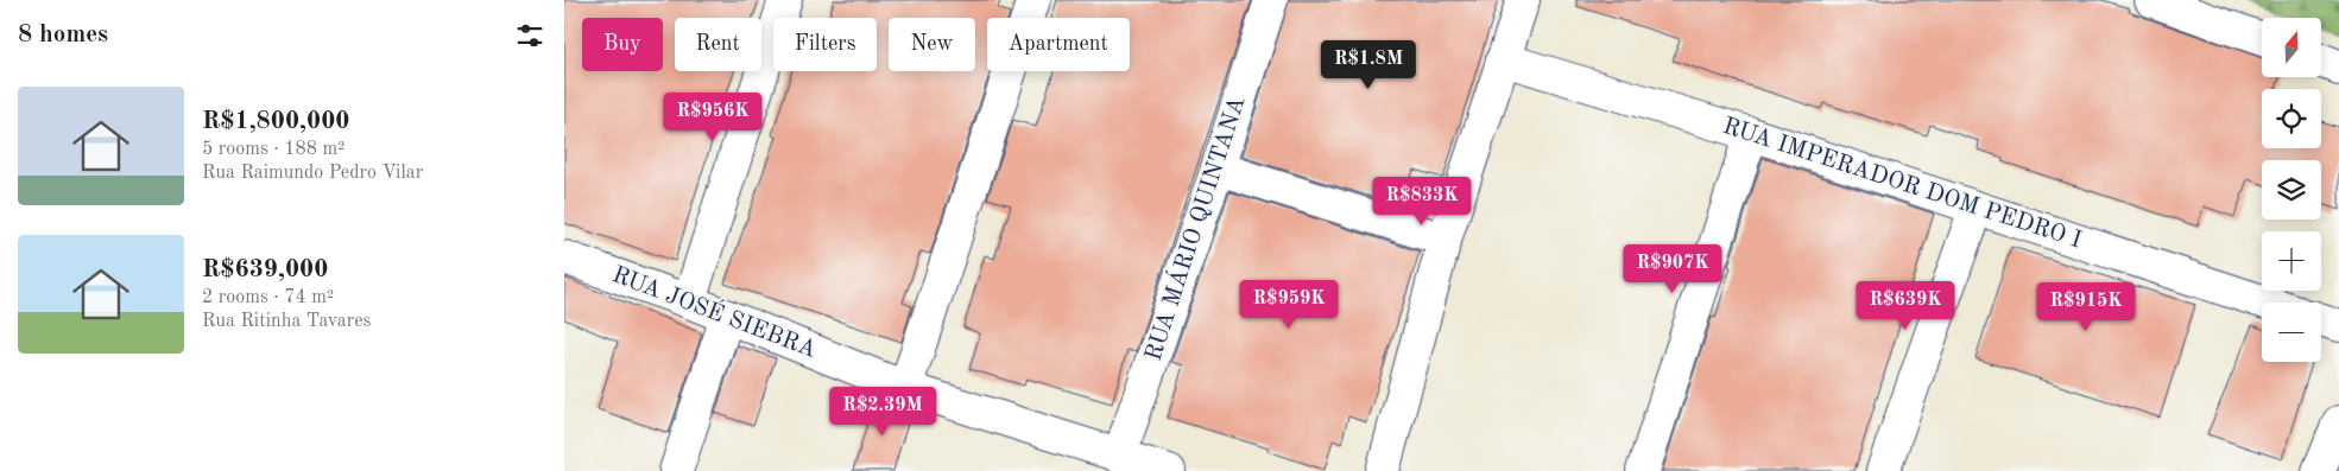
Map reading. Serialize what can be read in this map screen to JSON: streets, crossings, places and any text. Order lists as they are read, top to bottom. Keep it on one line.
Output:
{"streets":{"street":["RUA IMPERADOR DOM PEDRO I","RUA MÁRIO QUINTANA","RUA JOSÉ SIEBRA"]},"crossings":[["RUA MÁRIO QUINTANA","RUA JOSÉ SIEBRA"]],"north":"top","page":{"heading":"8 homes","map_buttons":["+","−"],"chip":["Buy","Rent","Filters","New","Apartment"],"price":["R$1.8M","R$956K","R$833K","R$907K","R$959K","R$639K","R$915K","R$2.39M"],"list":[{"name":"R$1,800,000","note":"5 rooms · 188 m² · Rua Raimundo Pedro Vilar"},{"name":"R$639,000","note":"2 rooms · 74 m² · Rua Ritinha Tavares"}]}}
